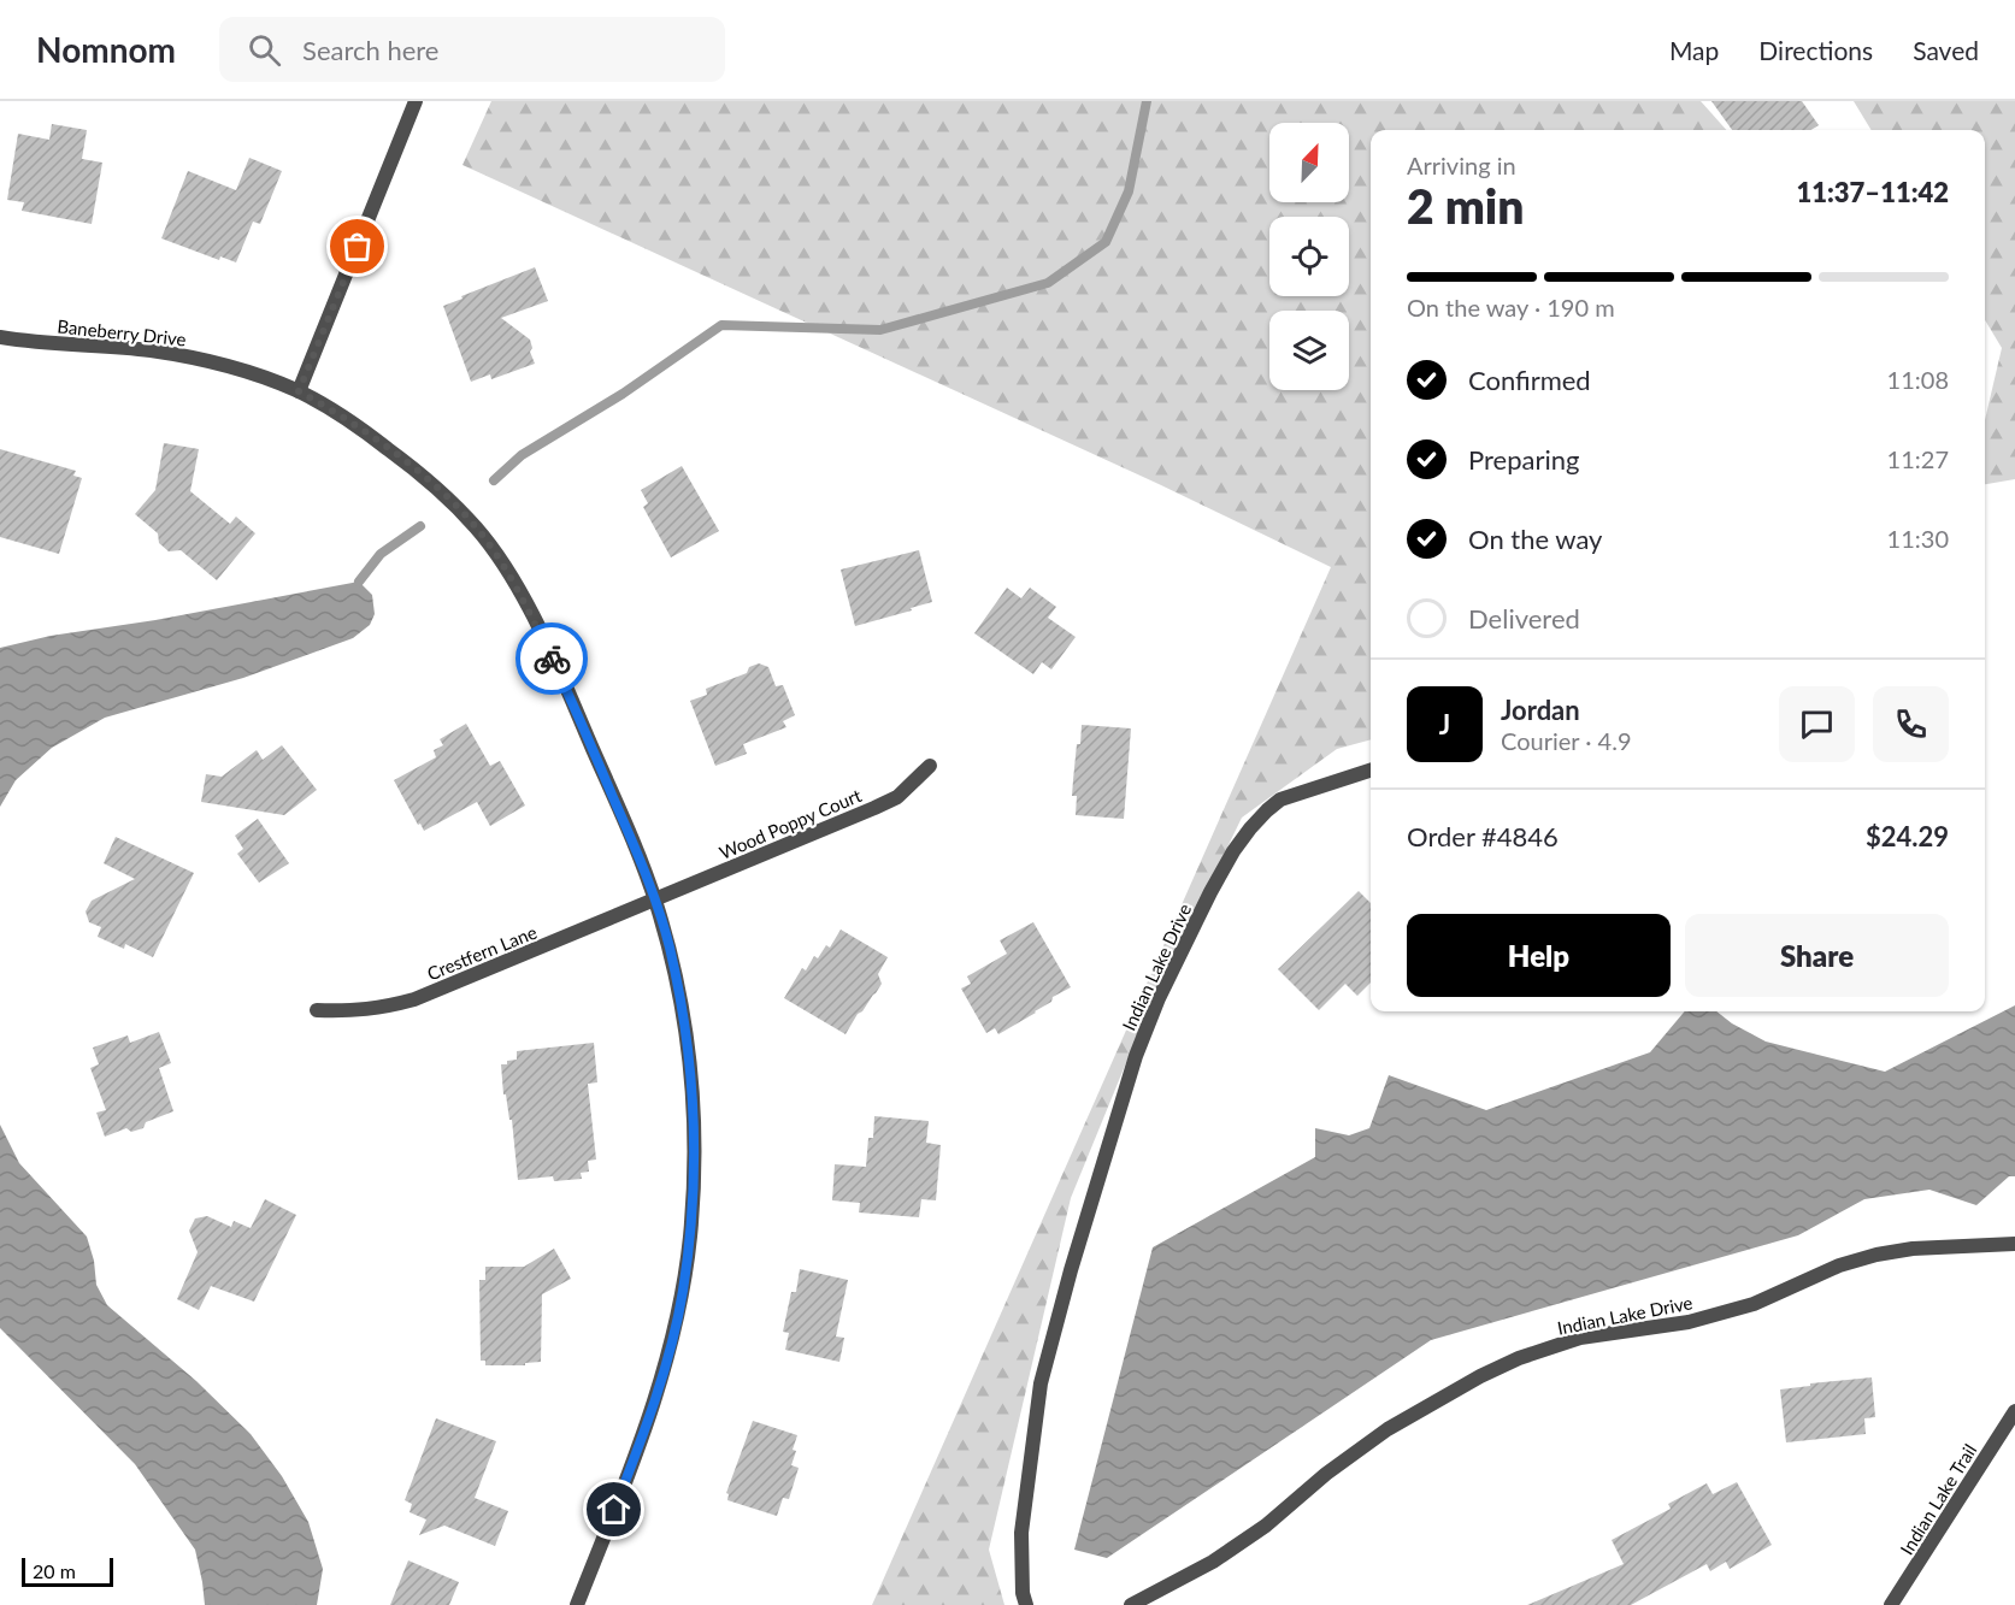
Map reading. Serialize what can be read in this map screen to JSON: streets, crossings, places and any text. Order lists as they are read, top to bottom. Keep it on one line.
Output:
{"streets":{"street":["Baneberry Drive","Wood Poppy Court","Crestfern Lane","Indian Lake Drive","Indian Lake Trail"]},"crossings":[["Baneberry Drive","Wood Poppy Court"],["Baneberry Drive","Crestfern Lane"],["Wood Poppy Court","Crestfern Lane"]],"scale_bar":"20 m","north":"top right","page":{"header":"Nomnom","search":"Search here","nav":["Map","Directions","Saved"],"heading":["2 min","Arriving in","11:37–11:42"],"panel":["Jordan","Courier · 4.9","Order #4846","$24.29"],"bar":"On the way · 190 m","list":[["Confirmed","11:08"],["Preparing","11:27"],["On the way","11:30"],"Delivered"],"round":"J","buttons":["Help","Share"],"scale":"20 m"}}
